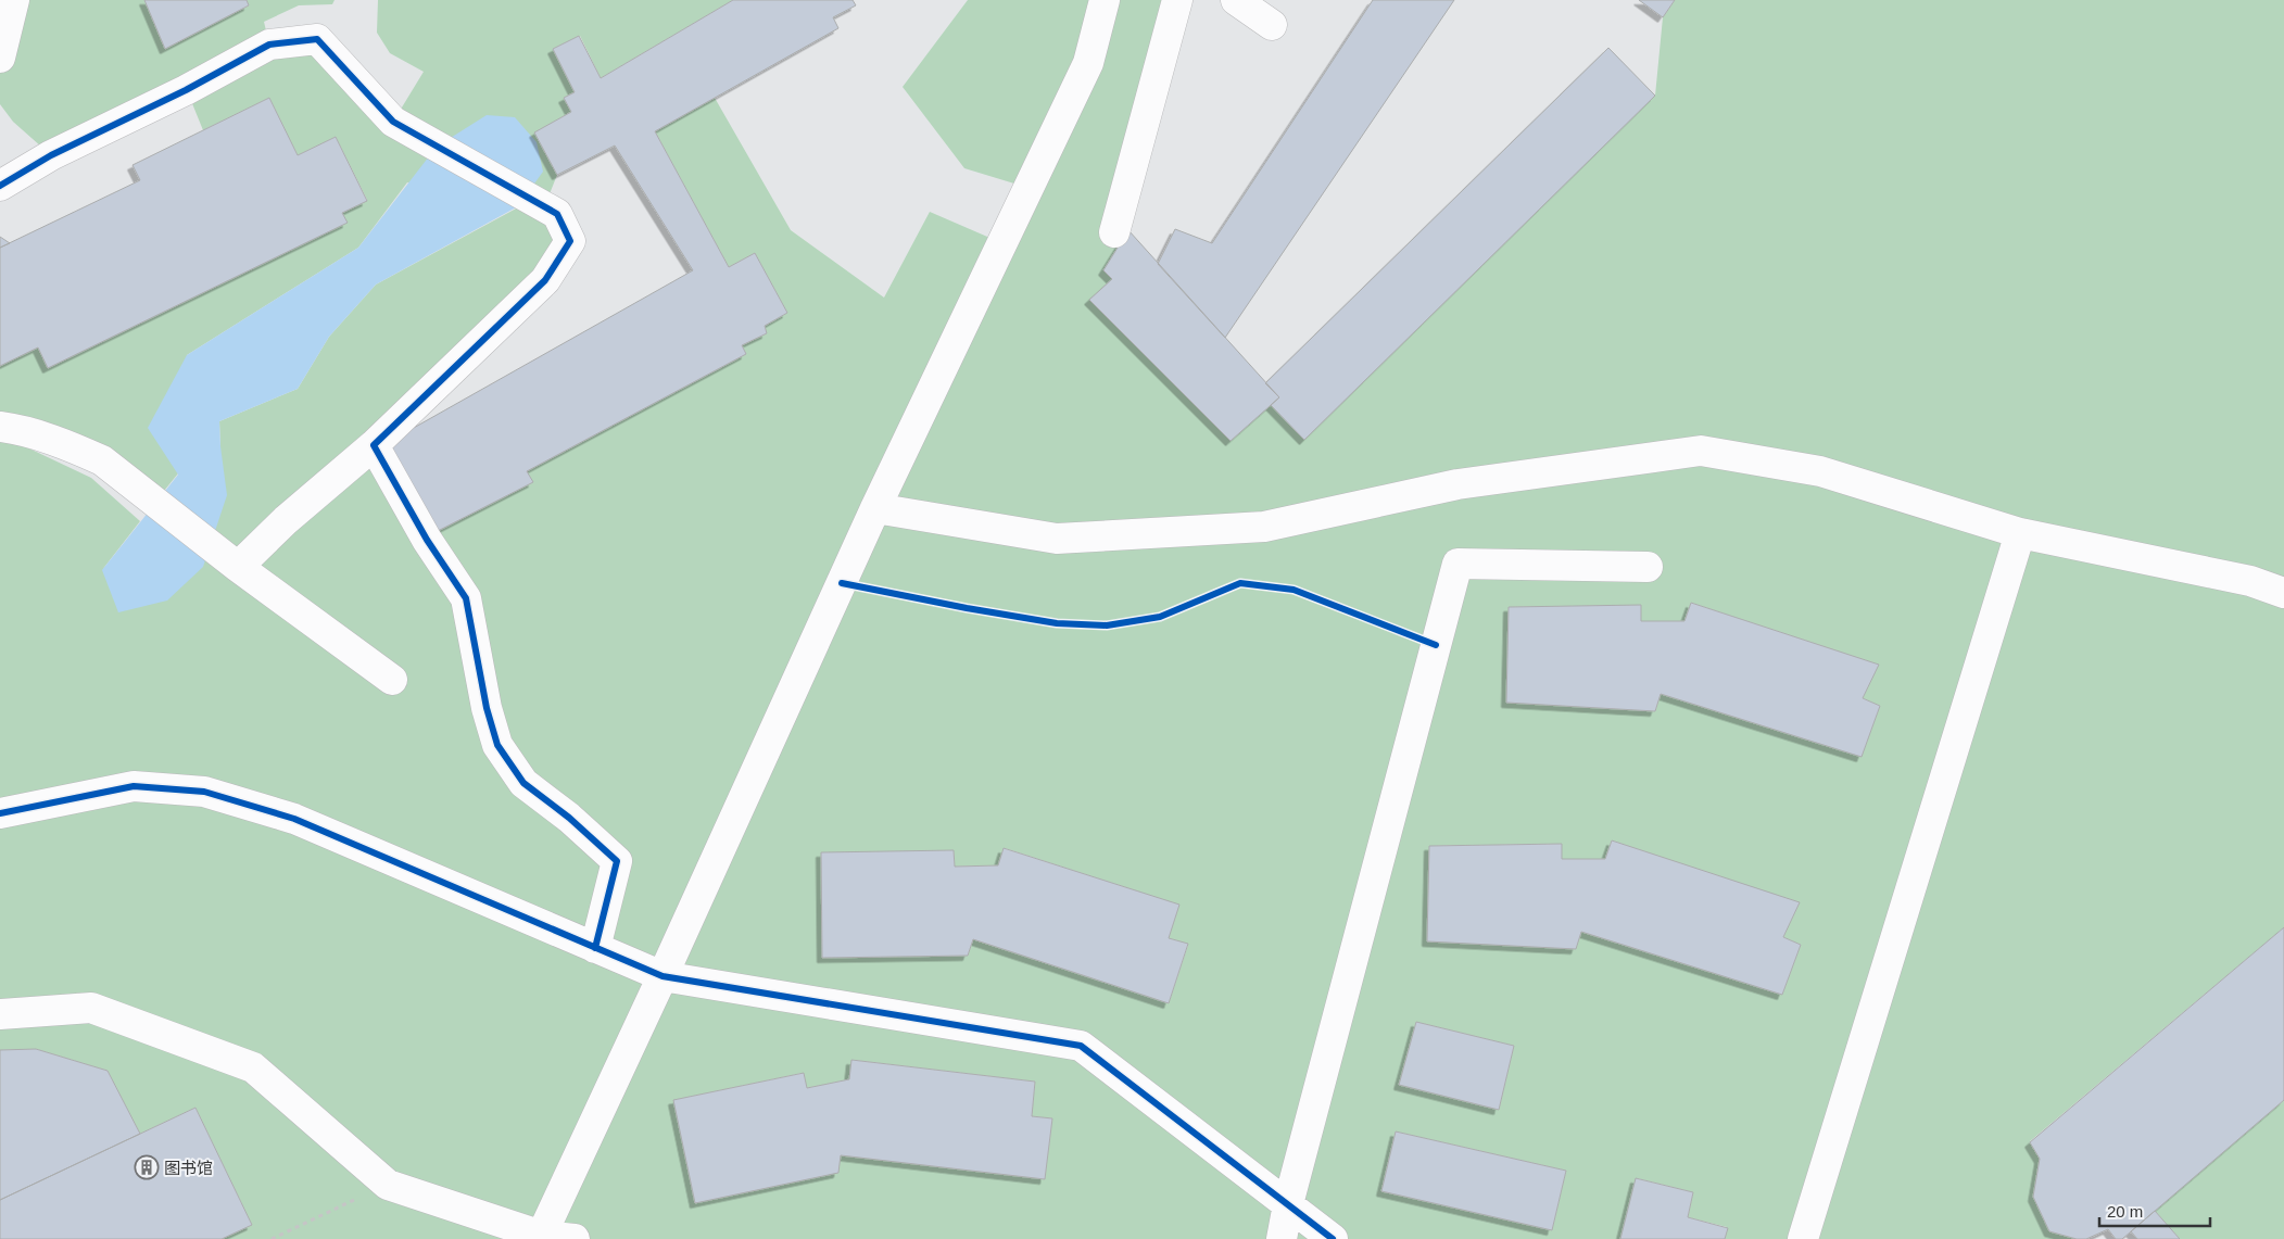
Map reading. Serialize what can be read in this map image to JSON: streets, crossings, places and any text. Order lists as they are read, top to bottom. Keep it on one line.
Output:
{"places":{"building":["图书馆"]},"scale_bar":"20 m"}
